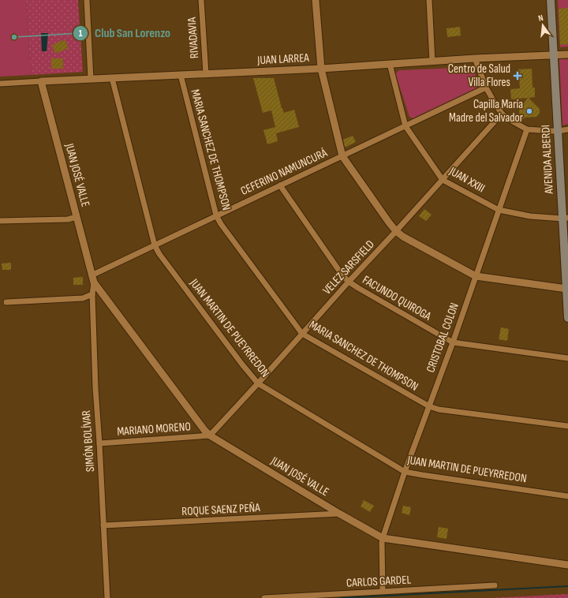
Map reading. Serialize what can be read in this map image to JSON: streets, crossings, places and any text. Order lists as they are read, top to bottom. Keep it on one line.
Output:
{"streets":{"main road":["AVENIDA ALBERDI"],"street":["RIVADAVIA","JUAN LARREA","MARIA SANCHEZ DE THOMPSON","CEFERINO NAMUNCURÁ","JUAN JOSÉ VALLE","JUAN XXIII","VELEZ SARSFIELD","FACUNDO QUIROGA","JUAN MARTIN DE PUEYRREDON","CRISTOBAL COLON","MARIANO MORENO","SIMÓN BOLÍVAR","ROQUE SAENZ PEÑA","CARLOS GARDEL"]},"crossings":[["RIVADAVIA","JUAN LARREA"],["JUAN LARREA","MARIA SANCHEZ DE THOMPSON"],["JUAN LARREA","AVENIDA ALBERDI"],["JUAN LARREA","JUAN JOSÉ VALLE"],["JUAN LARREA","JUAN XXIII"],["JUAN LARREA","JUAN MARTIN DE PUEYRREDON"],["MARIA SANCHEZ DE THOMPSON","CEFERINO NAMUNCURÁ"],["MARIA SANCHEZ DE THOMPSON","VELEZ SARSFIELD"],["MARIA SANCHEZ DE THOMPSON","CRISTOBAL COLON"],["AVENIDA ALBERDI","JUAN XXIII"],["CEFERINO NAMUNCURÁ","JUAN JOSÉ VALLE"],["CEFERINO NAMUNCURÁ","JUAN XXIII"],["CEFERINO NAMUNCURÁ","FACUNDO QUIROGA"],["CEFERINO NAMUNCURÁ","JUAN MARTIN DE PUEYRREDON"],["JUAN JOSÉ VALLE","VELEZ SARSFIELD"],["JUAN JOSÉ VALLE","CRISTOBAL COLON"],["JUAN JOSÉ VALLE","MARIANO MORENO"],["JUAN JOSÉ VALLE","SIMÓN BOLÍVAR"],["JUAN JOSÉ VALLE","ROQUE SAENZ PEÑA"],["JUAN XXIII","VELEZ SARSFIELD"],["JUAN XXIII","CRISTOBAL COLON"],["VELEZ SARSFIELD","FACUNDO QUIROGA"],["VELEZ SARSFIELD","JUAN MARTIN DE PUEYRREDON"],["VELEZ SARSFIELD","MARIANO MORENO"],["FACUNDO QUIROGA","CRISTOBAL COLON"],["JUAN MARTIN DE PUEYRREDON","CRISTOBAL COLON"],["CRISTOBAL COLON","CARLOS GARDEL"],["MARIANO MORENO","SIMÓN BOLÍVAR"],["SIMÓN BOLÍVAR","ROQUE SAENZ PEÑA"]],"places":{"other":["Club San Lorenzo","Capilla María Madre del Salvador"],"health":["Centro de Salud Villa Flores"]},"north":"top"}
